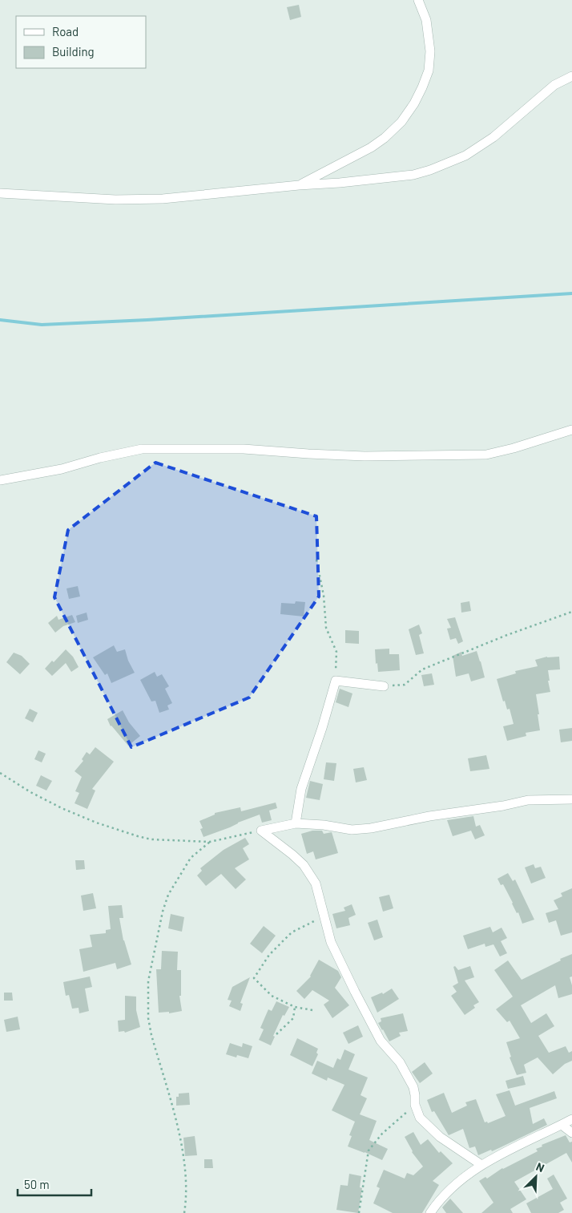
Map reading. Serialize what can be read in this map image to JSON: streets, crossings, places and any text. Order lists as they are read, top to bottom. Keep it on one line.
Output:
{"legend":["Road","Building"],"scale_bar":"50 m","north":"top right"}
